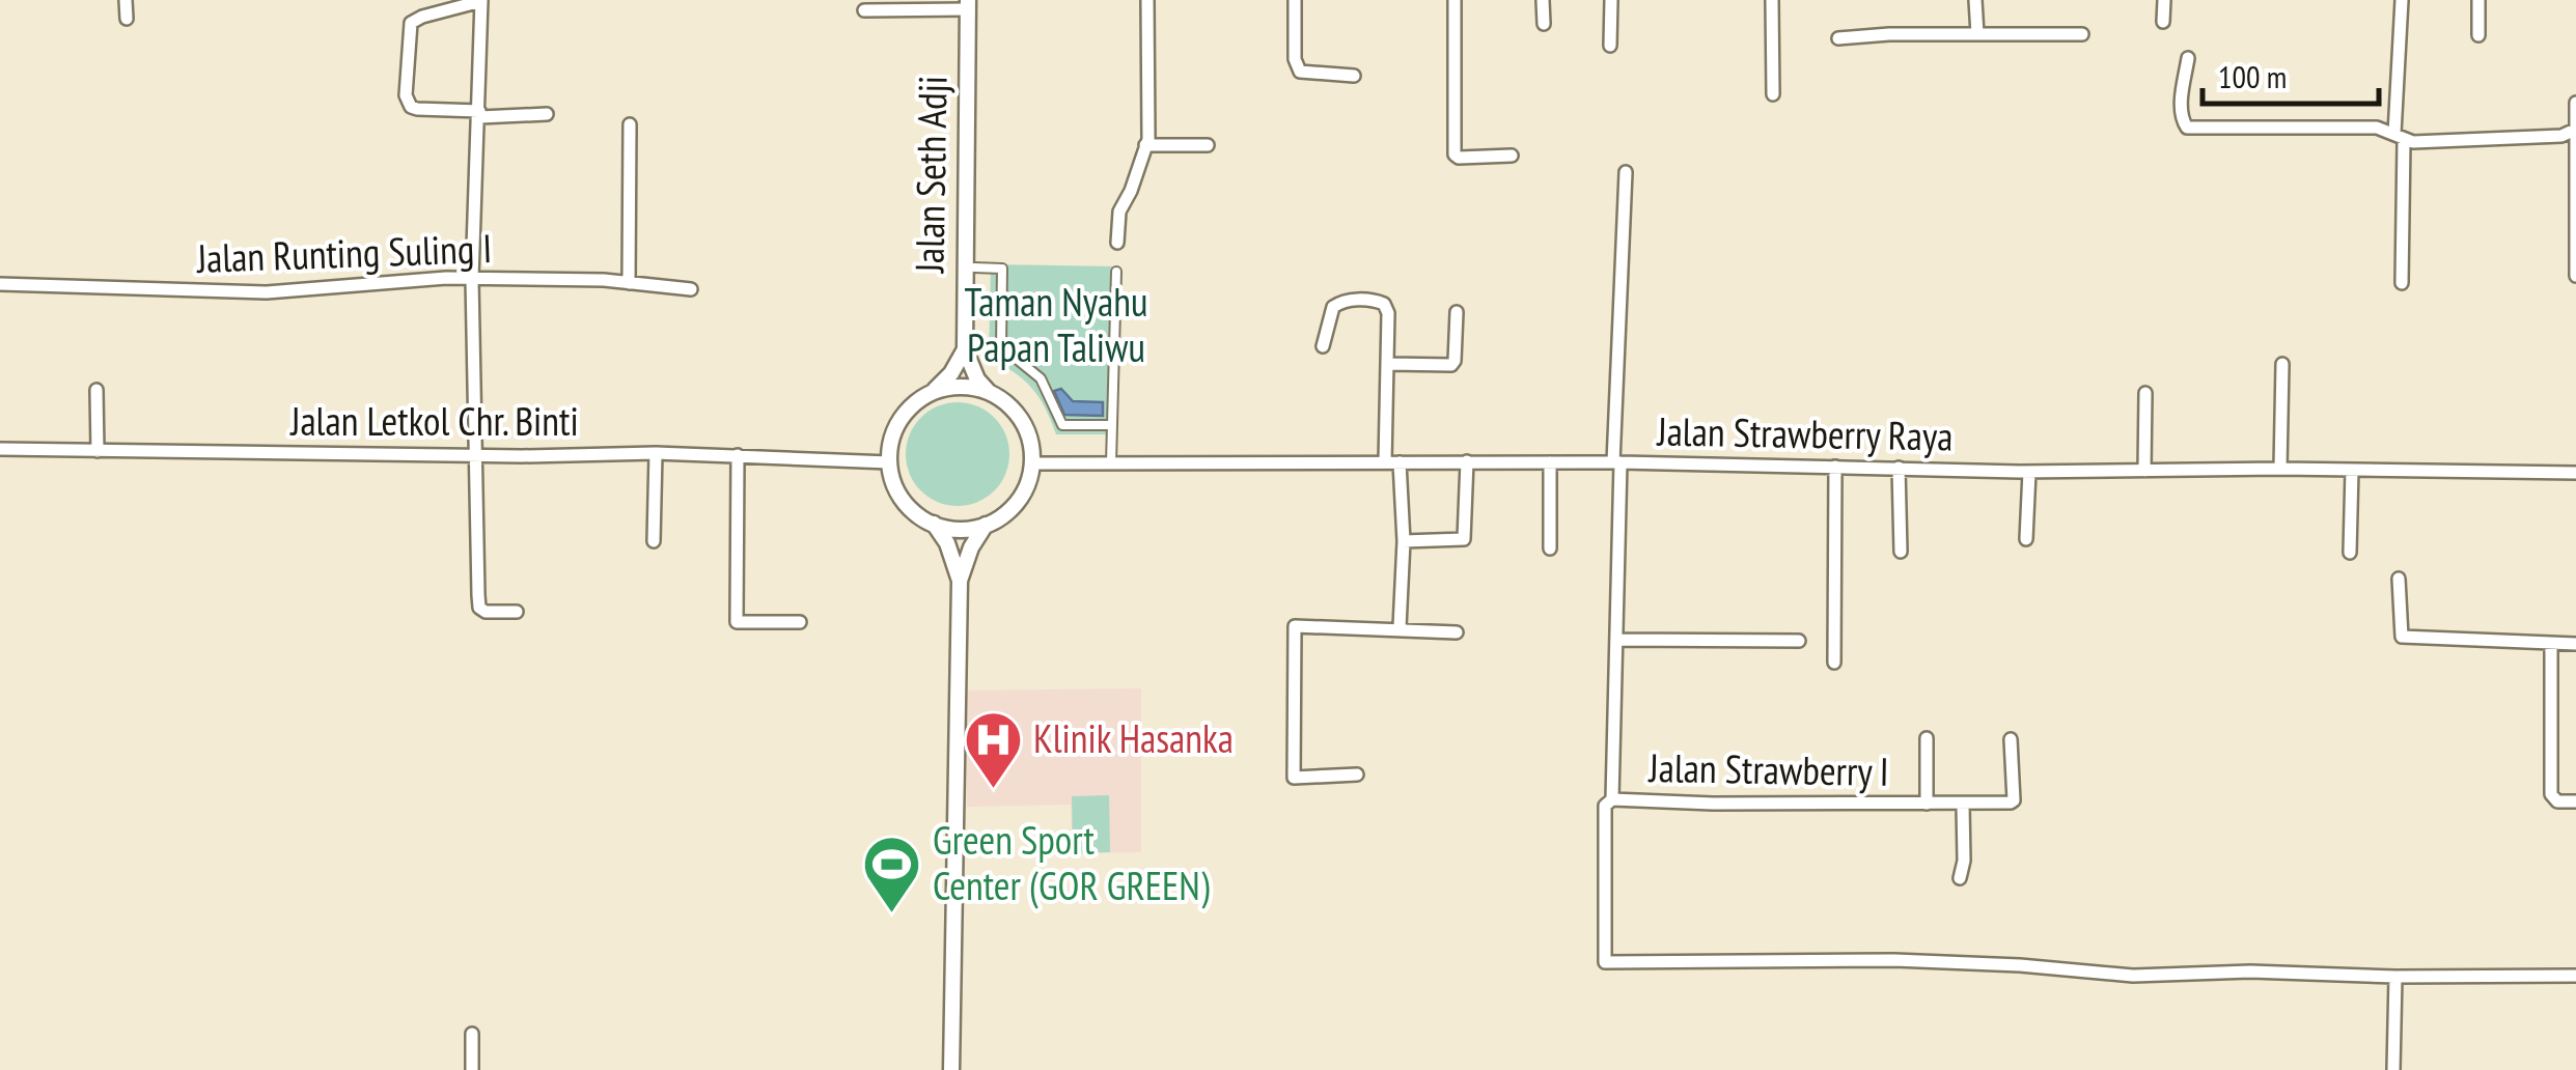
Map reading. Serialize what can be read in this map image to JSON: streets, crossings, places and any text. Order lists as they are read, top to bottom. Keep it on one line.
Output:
{"streets":{"street":["Jalan Seth Adji","Jalan Runting Suling I","Jalan Letkol Chr. Binti","Jalan Strawberry Raya","Jalan Strawberry I"]},"crossings":[["Jalan Letkol Chr. Binti","Jalan Strawberry Raya"],["Jalan Strawberry Raya","Jalan Strawberry I"]],"parks":["Taman Nyahu Papan Taliwu"],"places":{"hospital":["Klinik Hasanka"],"sports":["Green Sport Center (GOR GREEN)"]},"scale_bar":"100 m"}
